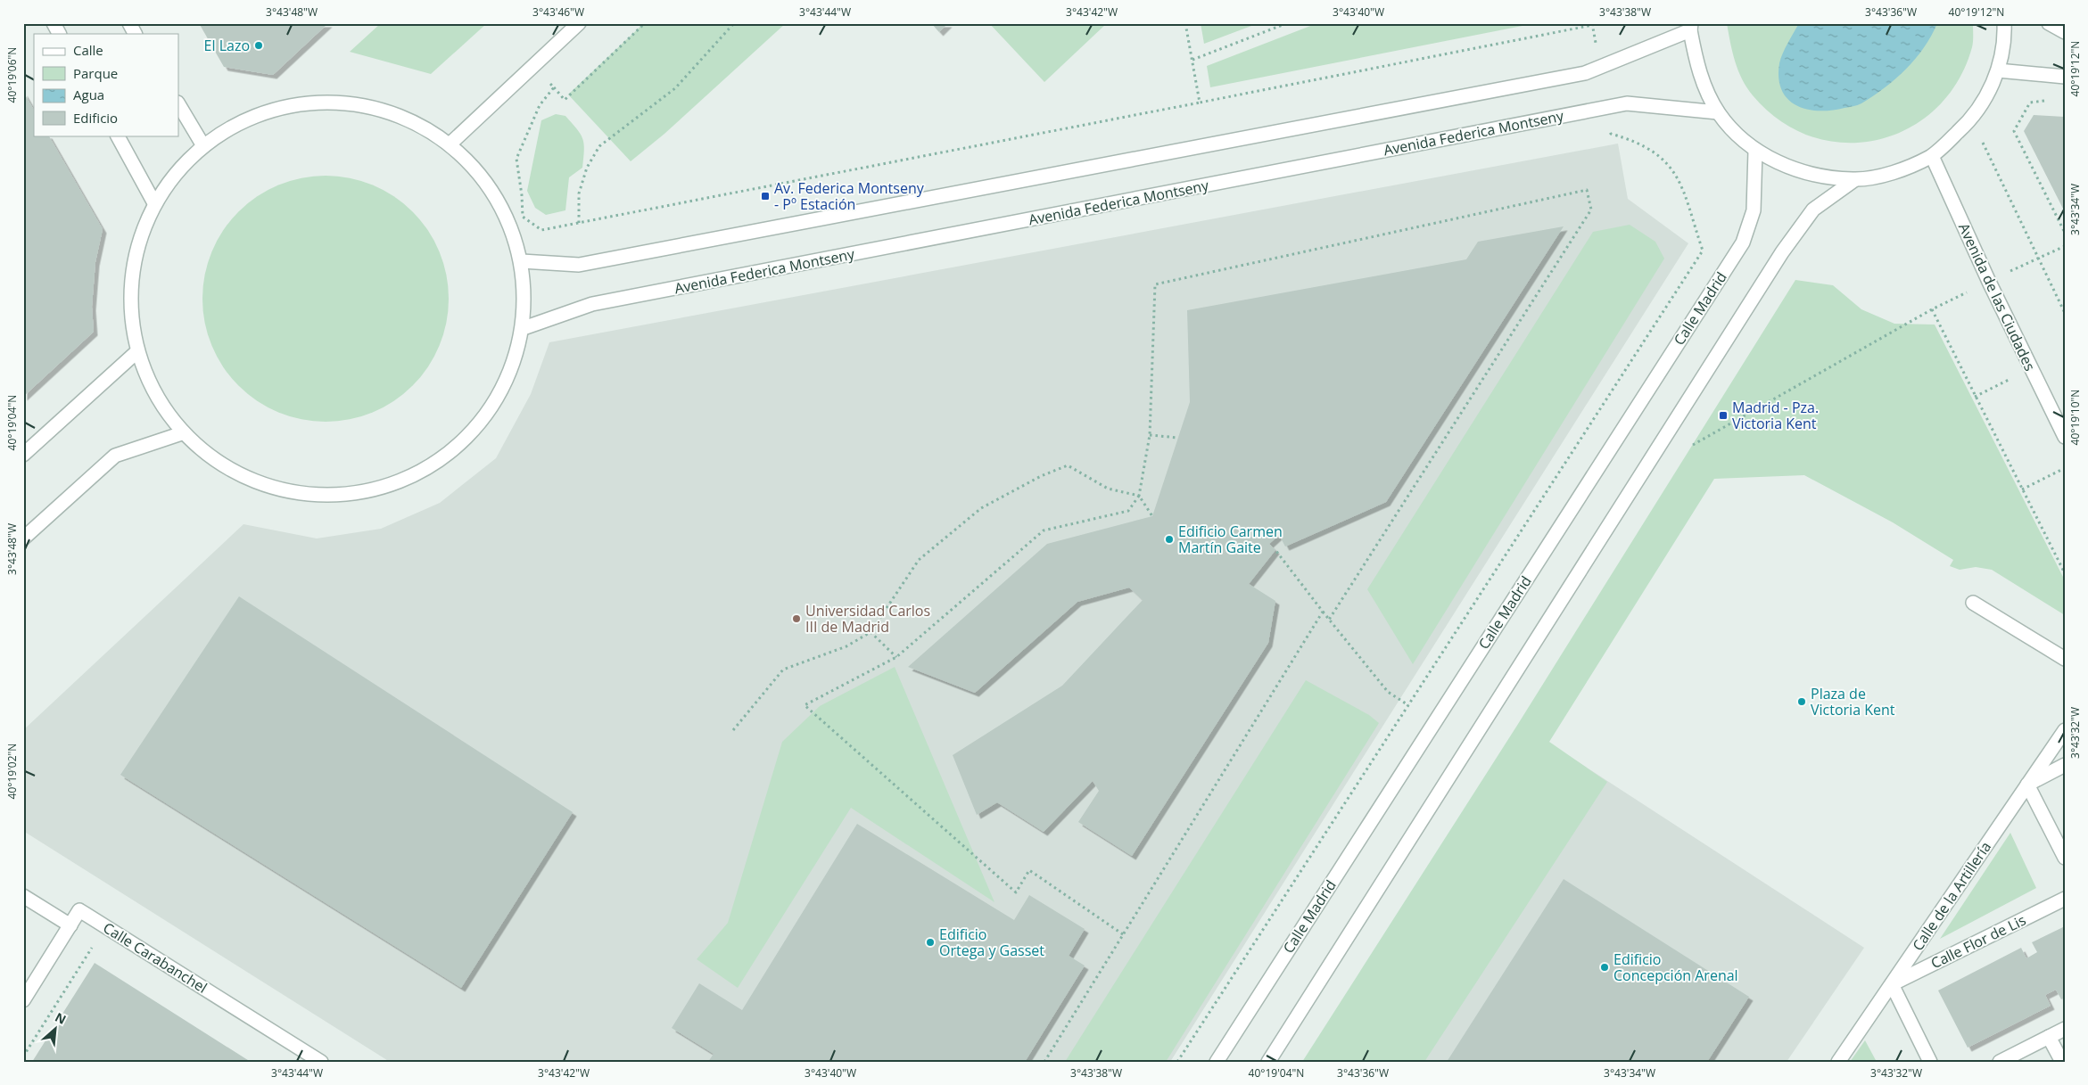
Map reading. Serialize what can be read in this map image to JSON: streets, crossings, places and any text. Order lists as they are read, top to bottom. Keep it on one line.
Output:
{"streets":{"street":["Avenida Federica Montseny","Avenida de las Ciudades","Calle Madrid","Calle de la Artillería","Calle Flor de Lis","Calle Carabanchel"]},"crossings":[["Calle de la Artillería","Calle Flor de Lis"]],"places":{"other":["El Lazo","Edificio Carmen Martín Gaite","Universidad Carlos III de Madrid","Plaza de Victoria Kent","Edificio Ortega y Gasset","Edificio Concepción Arenal"],"transit":["Av. Federica Montseny - Pº Estación","Madrid - Pza. Victoria Kent"]},"legend":["Calle","Parque","Agua","Edificio"],"north":"top right","coordinates":["3°43'48\"W","3°43'46\"W","3°43'44\"W","3°43'42\"W","3°43'40\"W","3°43'38\"W","3°43'36\"W","40°19'12\"N","40°19'06\"N","3°43'34\"W","40°19'10\"N","40°19'04\"N","3°43'32\"W","40°19'02\"N"]}
